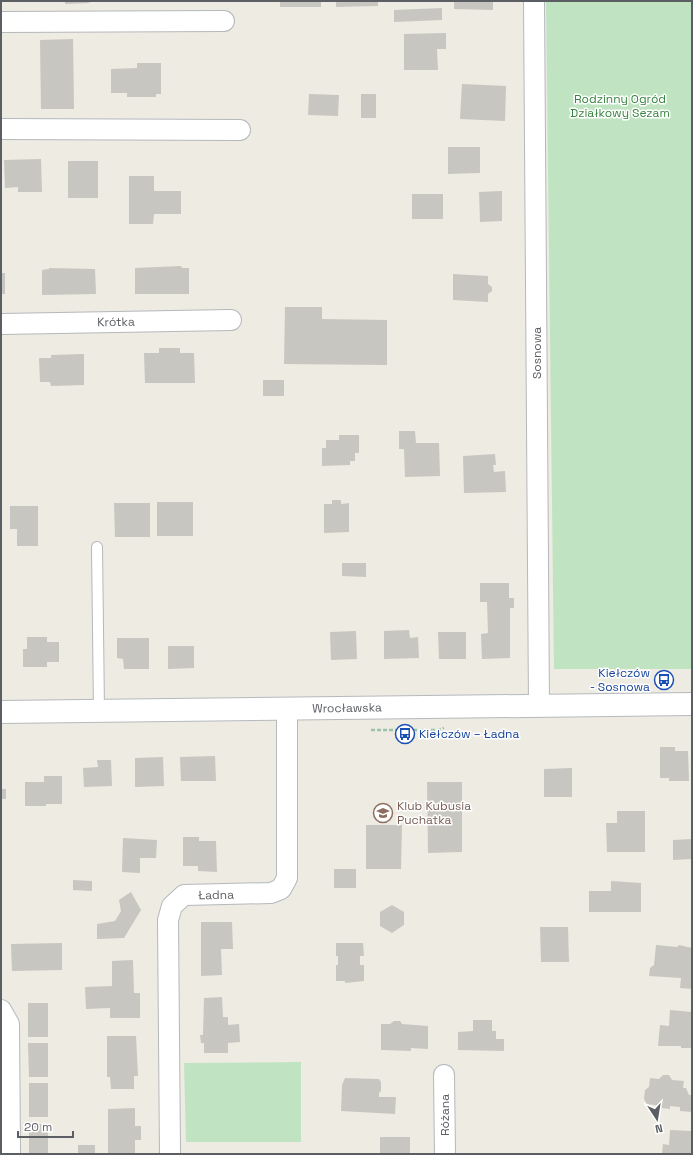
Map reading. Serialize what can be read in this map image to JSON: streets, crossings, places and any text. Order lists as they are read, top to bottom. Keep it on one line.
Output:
{"streets":{"street":["Krótka","Sosnowa","Wrocławska","Ładna","Różana"]},"crossings":[["Sosnowa","Wrocławska"],["Wrocławska","Ładna"]],"parks":["Rodzinny Ogród Działkowy Sezam"],"places":{"bus stop":["Kiełczów - Sosnowa","Kiełczów – Ładna"],"school or university":["Klub Kubusia Puchatka"]},"scale_bar":"20 m","north":"bottom"}
